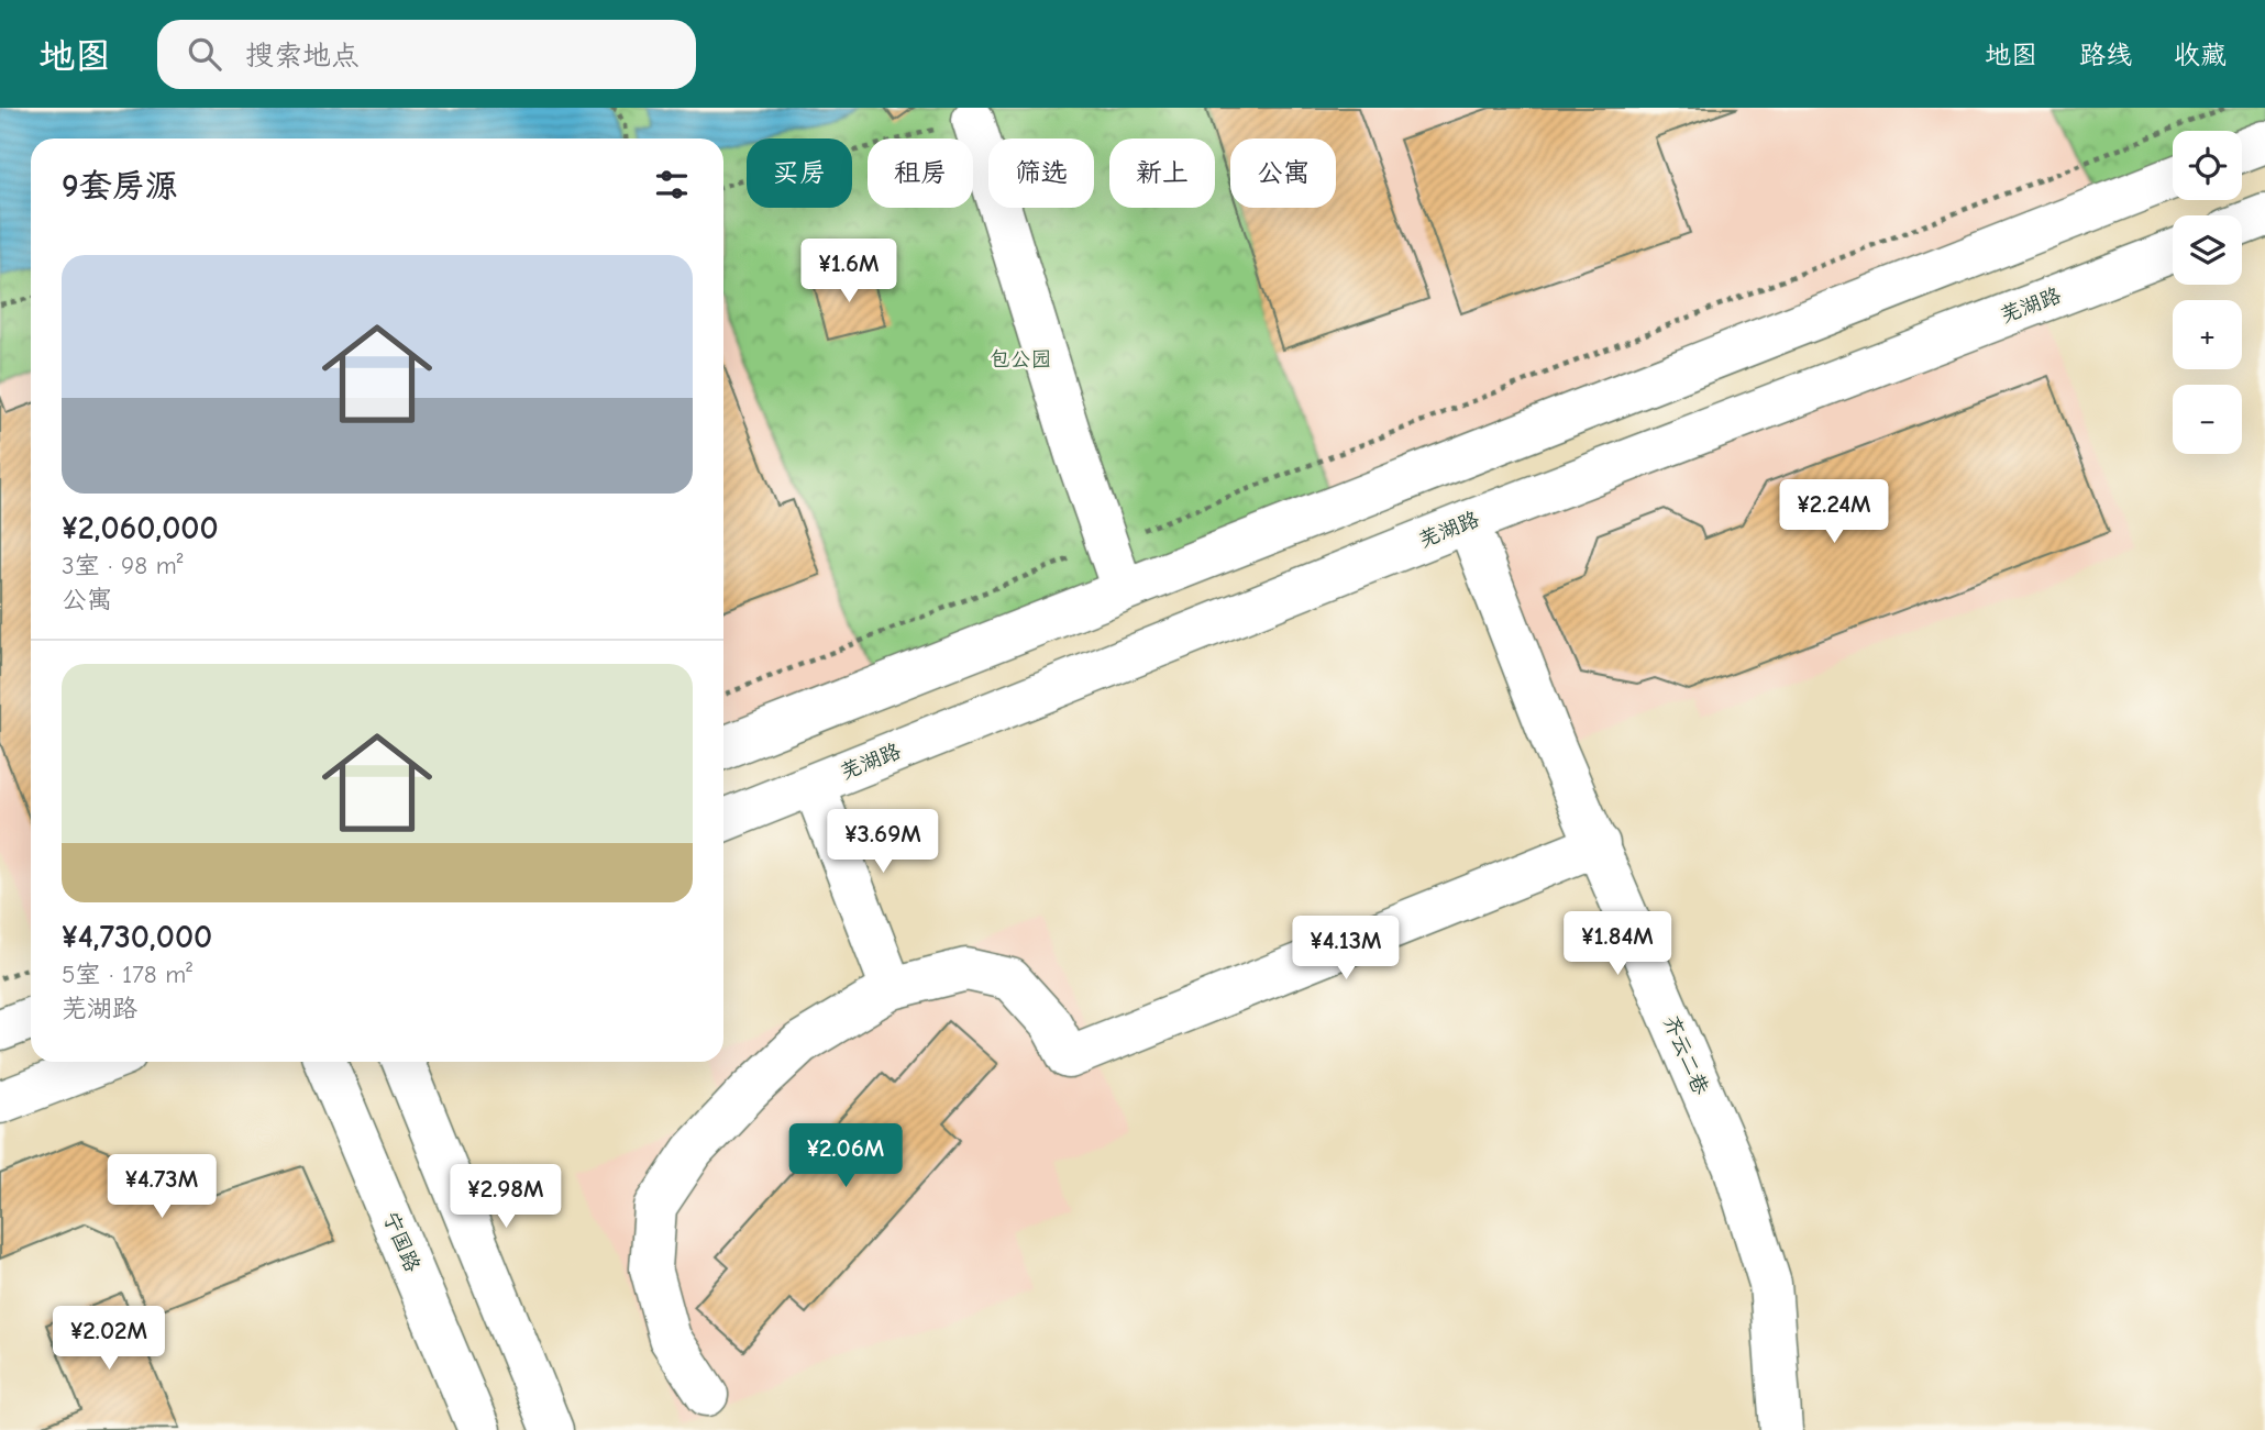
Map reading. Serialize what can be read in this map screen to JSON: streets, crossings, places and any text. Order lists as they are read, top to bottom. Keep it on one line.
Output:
{"streets":{"main road":["芜湖路","齐云二巷","宁国路"]},"crossings":[["芜湖路","齐云二巷"]],"parks":["包公园"],"page":{"header":"地图","search":"搜索地点","nav":["地图","路线","收藏"],"map_buttons":["+","−"],"chip":["买房","租房","筛选","新上","公寓"],"heading":"9套房源","list":[{"name":"¥2,060,000","note":"3室 · 98 m² · 公寓"},{"name":"¥4,730,000","note":"5室 · 178 m² · 芜湖路"}],"price":["¥1.6M","¥2.24M","¥3.69M","¥1.84M","¥4.13M","¥2.06M","¥4.73M","¥2.98M","¥2.02M"]}}
